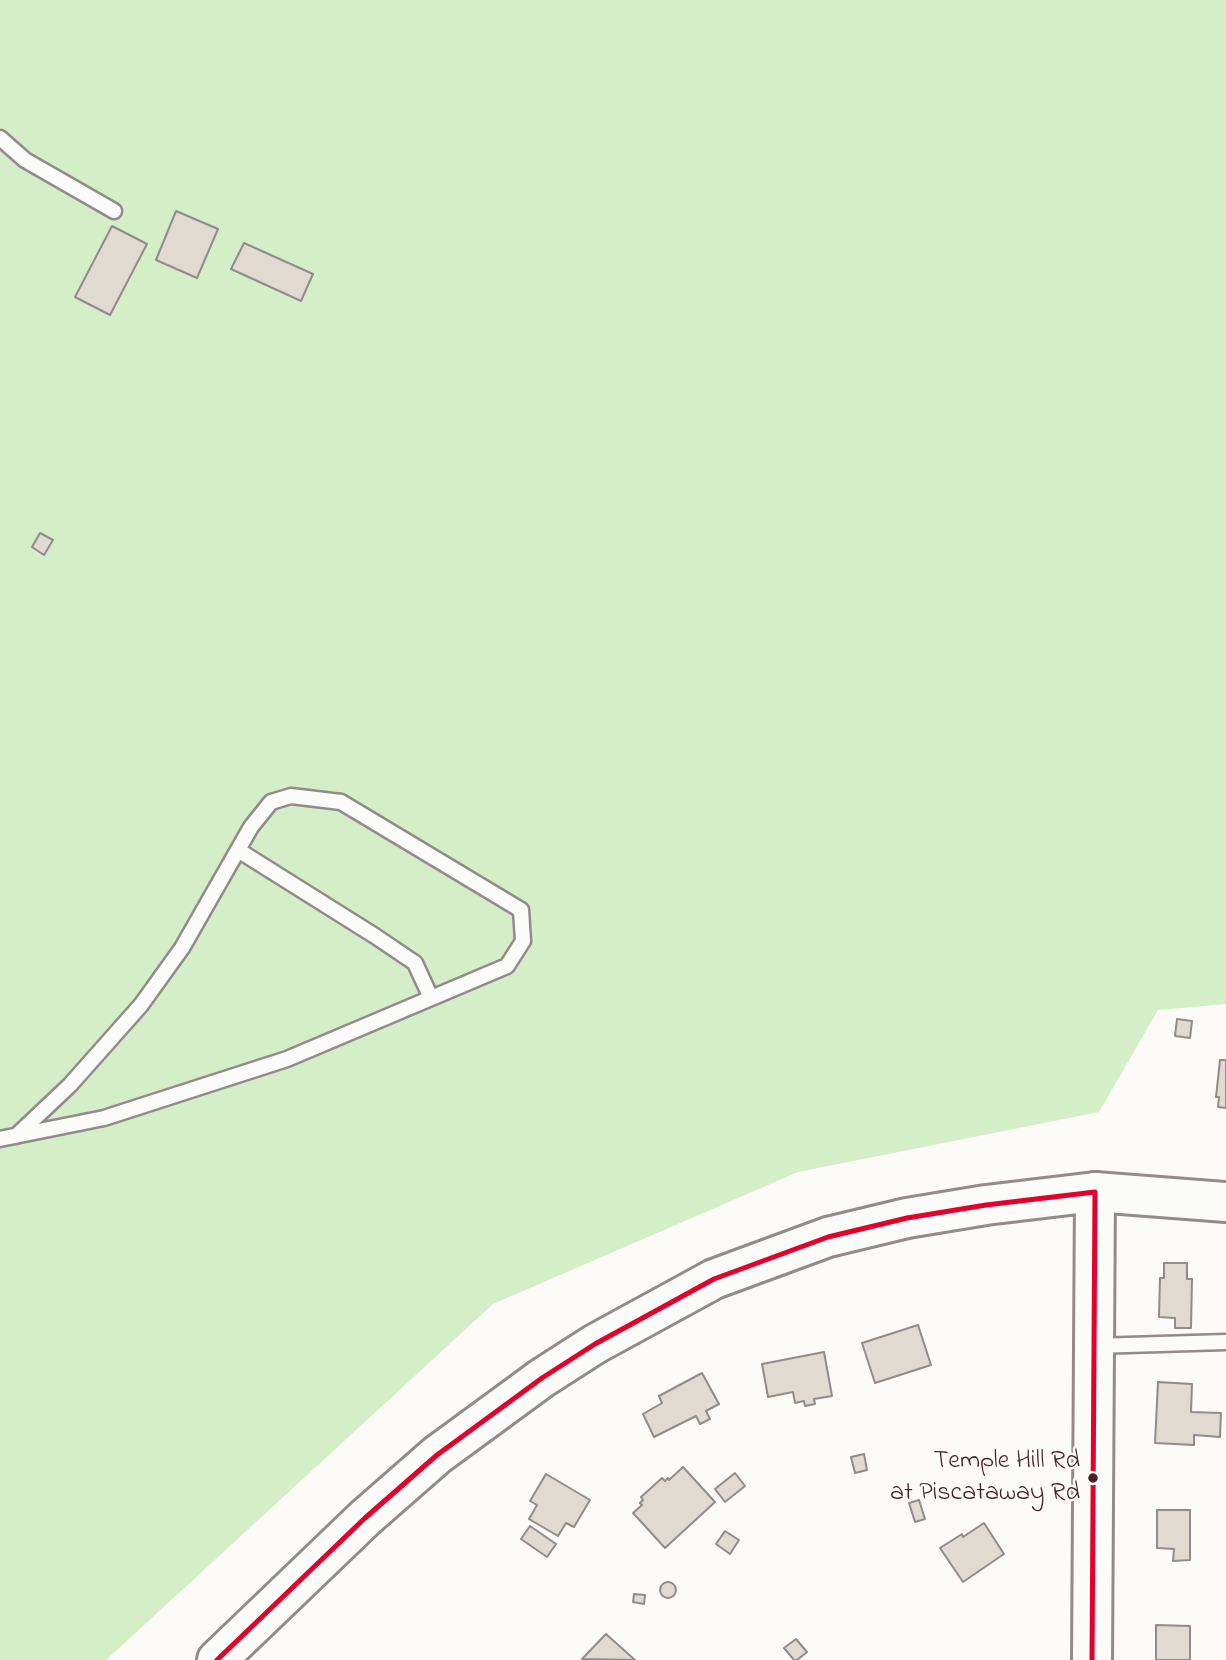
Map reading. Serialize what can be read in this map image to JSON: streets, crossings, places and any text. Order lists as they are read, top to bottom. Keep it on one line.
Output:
{"places":["Temple Hill Rd at Piscataway Rd"]}
